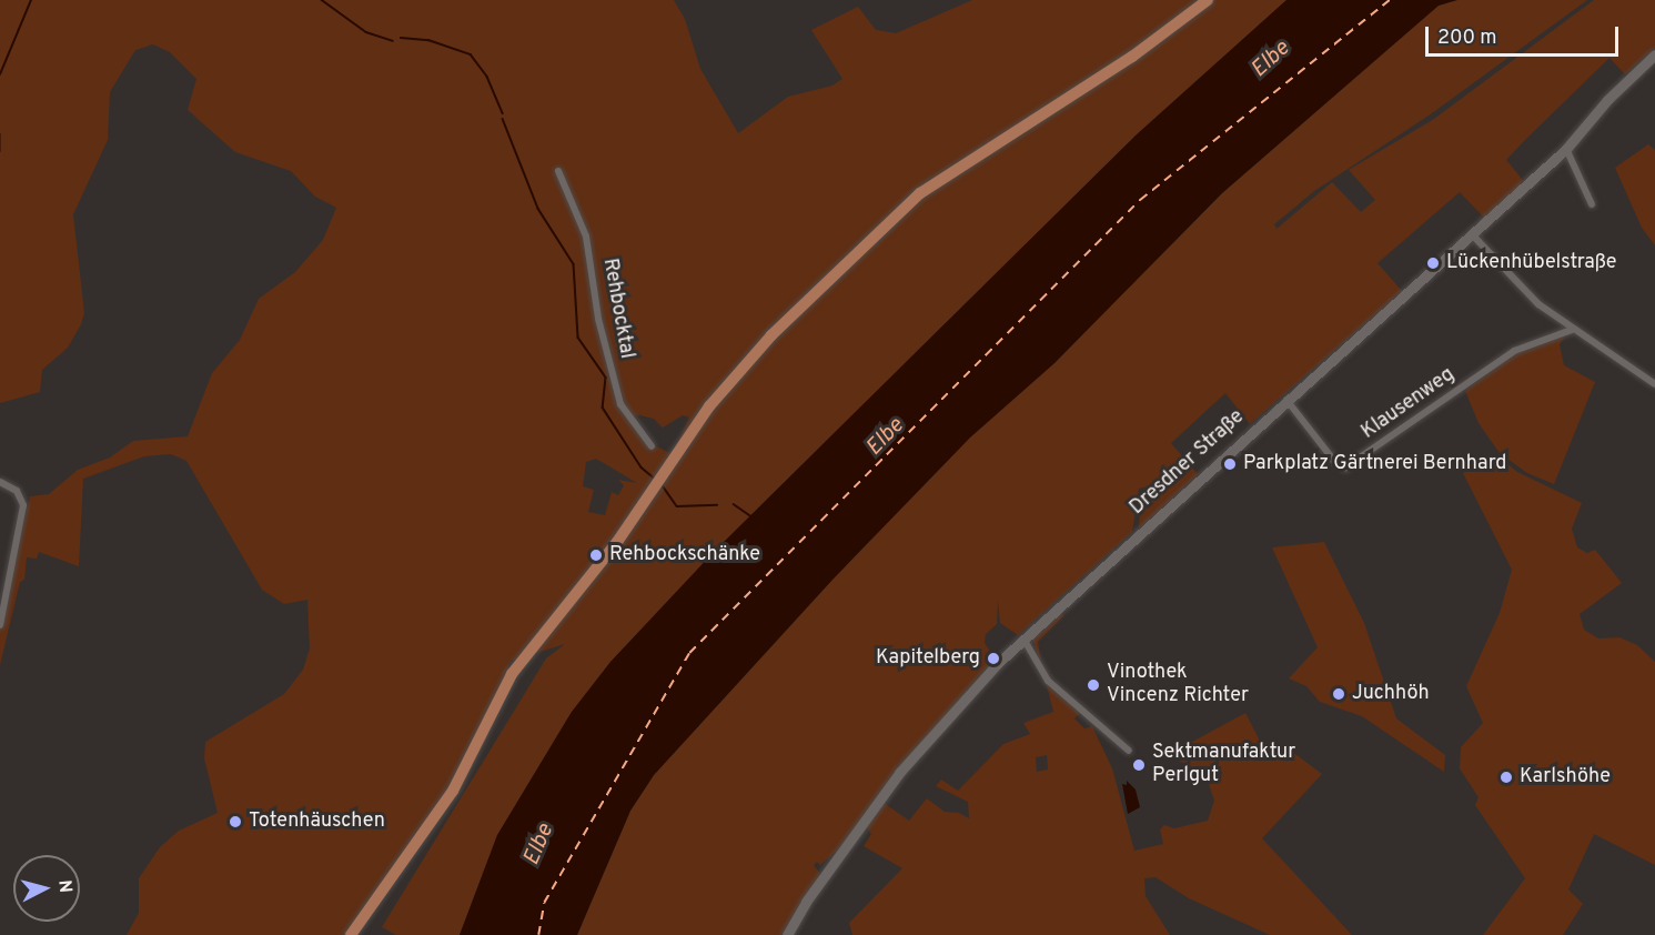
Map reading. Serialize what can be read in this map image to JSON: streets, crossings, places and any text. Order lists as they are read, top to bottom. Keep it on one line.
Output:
{"streets":{"main road":["Dresdner Straße"],"street":["Rehbocktal","Klausenweg"]},"crossings":[["Klausenweg","Dresdner Straße"]],"water":["Elbe"],"places":["Lückenhübelstraße","Parkplatz Gärtnerei Bernhard","Rehbockschänke","Kapitelberg","Vinothek Vincenz Richter","Juchhöh","Sektmanufaktur Perlgut","Karlshöhe","Totenhäuschen"],"scale_bar":"200 m","north":"right"}
